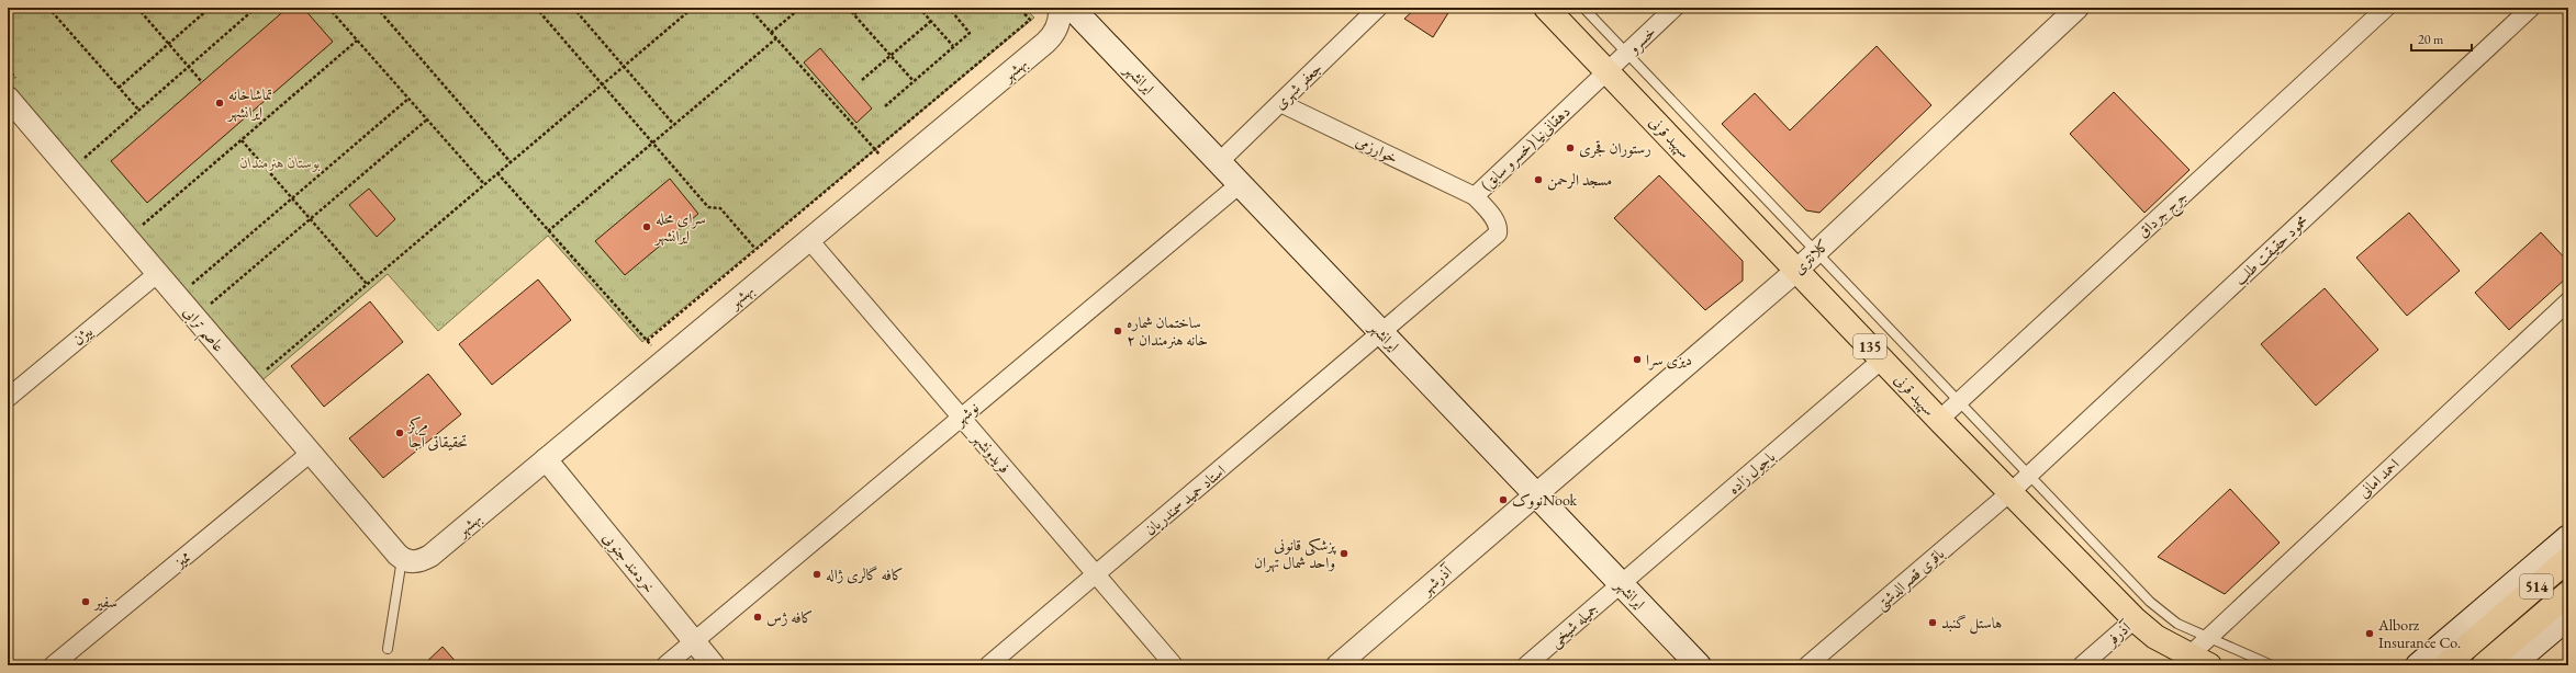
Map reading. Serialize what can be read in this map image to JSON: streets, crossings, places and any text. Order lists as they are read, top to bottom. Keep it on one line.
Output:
{"streets":{"main road":["ایرانشهر","سپهبد قرنی","135","514"],"street":["خسرو","بهشهر","جعفر شهری","دهقانی‌نیا (خسرو سابق)","خوارزمی","جرج جرداق","محمود حقیقت طلب","کلانتری","عاصم ترابی","بیژن","نوشهر","فریدونشهر","باجول زاده","احمد امانی","استاد حمید سمندریان","ممیز","خردمند جنوبی","باقری قصرالدشتی","آذرشهر","جمیله شیخی","آذرفر"]},"crossings":[["خسرو","سپهبد قرنی"],["خسرو","دهقانی‌نیا (خسرو سابق)"],["بهشهر","عاصم ترابی"],["بهشهر","فریدونشهر"],["بهشهر","خردمند جنوبی"],["ایرانشهر","جعفر شهری"],["ایرانشهر","دهقانی‌نیا (خسرو سابق)"],["ایرانشهر","کلانتری"],["ایرانشهر","نوشهر"],["ایرانشهر","باجول زاده"],["ایرانشهر","استاد حمید سمندریان"],["ایرانشهر","آذرشهر"],["ایرانشهر","جمیله شیخی"],["جعفر شهری","خوارزمی"],["سپهبد قرنی","دهقانی‌نیا (خسرو سابق)"],["سپهبد قرنی","جرج جرداق"],["سپهبد قرنی","محمود حقیقت طلب"],["سپهبد قرنی","کلانتری"],["سپهبد قرنی","باجول زاده"],["سپهبد قرنی","احمد امانی"],["سپهبد قرنی","باقری قصرالدشتی"],["سپهبد قرنی","آذرفر"],["دهقانی‌نیا (خسرو سابق)","خوارزمی"],["دهقانی‌نیا (خسرو سابق)","استاد حمید سمندریان"],["محمود حقیقت طلب","باقری قصرالدشتی"],["کلانتری","آذرشهر"],["عاصم ترابی","بیژن"],["عاصم ترابی","ممیز"],["نوشهر","فریدونشهر"],["نوشهر","خردمند جنوبی"],["فریدونشهر","استاد حمید سمندریان"],["باجول زاده","جمیله شیخی"]],"parks":["بوستان هنرمندان"],"places":["تماشاخانه ایرانشهر","رستوران قجری","مسجد الرحمن","سرای محله ایرانشهر","ساختمان شماره ۲ خانه هنرمندان","دیزی سرا","مرکز تحقیقاتی آجا","نووکNook","پزشکی قانونی واحد شمال تهران","کافه گالری ژاله","سفیر","کافه ژس","هاستل گنبد","Alborz Insurance Co."],"scale_bar":"20 m"}
